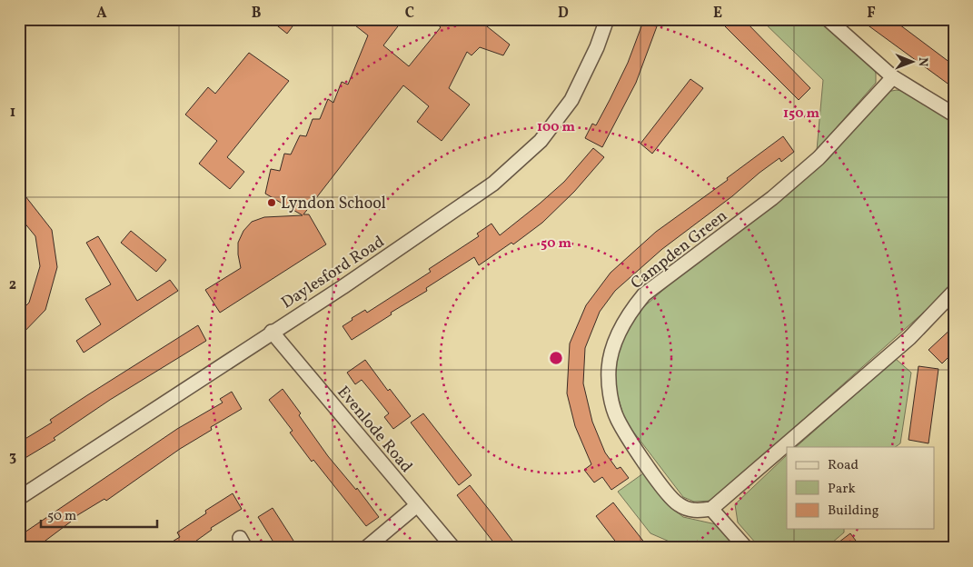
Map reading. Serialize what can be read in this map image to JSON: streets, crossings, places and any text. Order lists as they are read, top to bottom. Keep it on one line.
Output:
{"streets":{"street":["Campden Green","Daylesford Road","Evenlode Road"]},"crossings":[["Daylesford Road","Evenlode Road"]],"places":["Lyndon School"],"legend":["Road","Park","Building"],"scale_bar":"50 m","north":"right","grid":{"columns":["A","B","C","D","E","F"],"rows":["1","2","3"]},"rings":["150 m","100 m","50 m"]}
